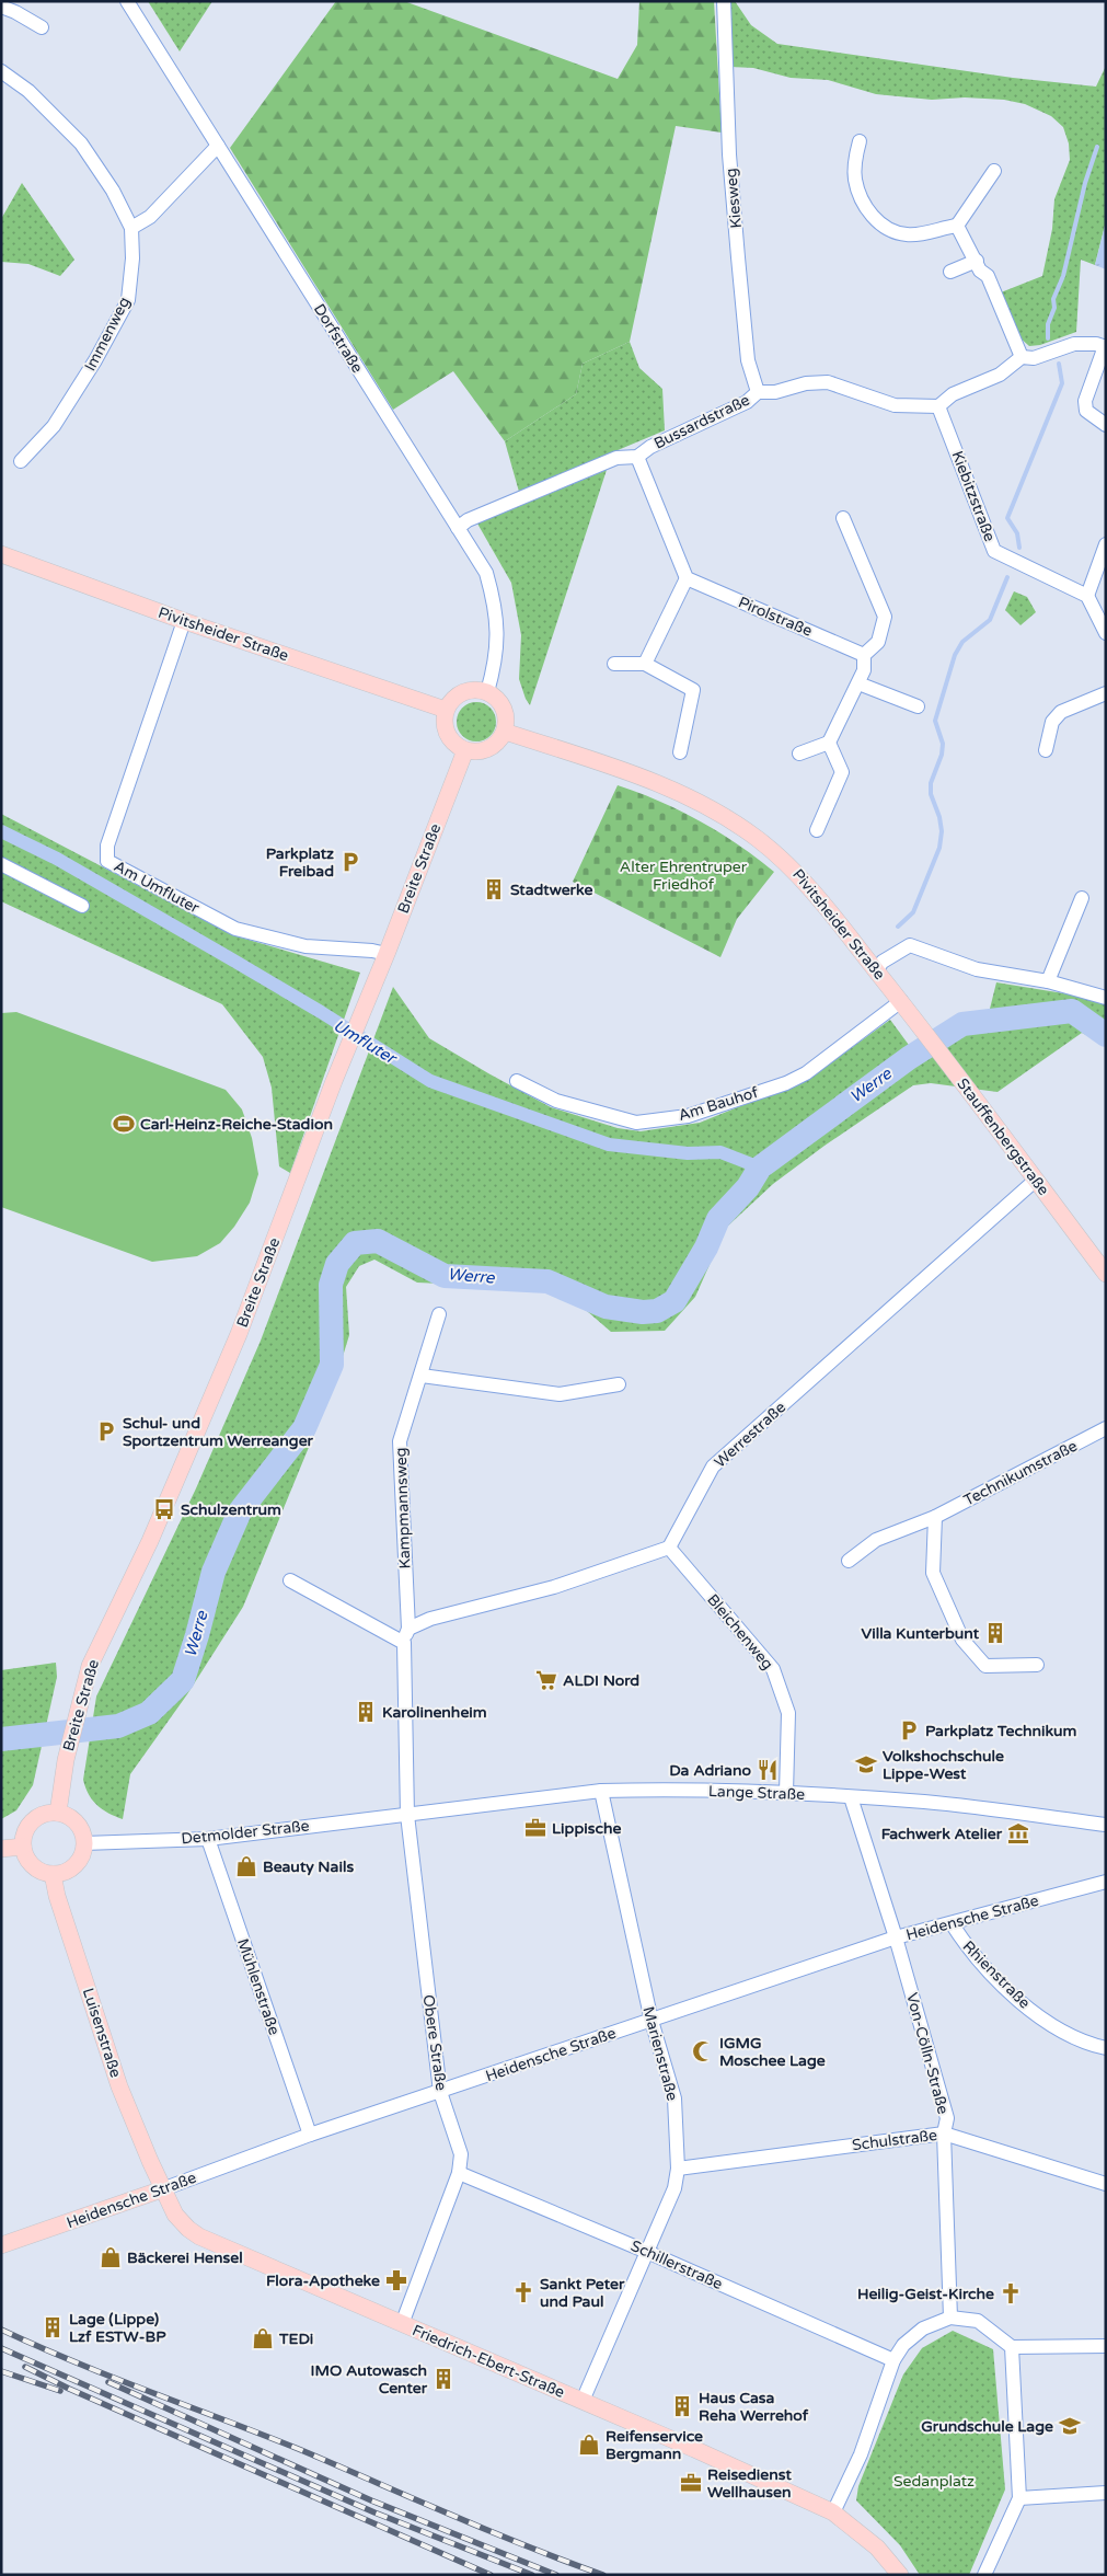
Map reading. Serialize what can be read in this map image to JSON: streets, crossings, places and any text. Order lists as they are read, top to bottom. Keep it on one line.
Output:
{"streets":{"main road":["Pivitsheider Straße","Breite Straße","Stauffenbergstraße","Heidensche Straße","Luisenstraße","Friedrich-Ebert-Straße"],"street":["Kiesweg","Immenweg","Dorfstraße","Bussardstraße","Kiebitzstraße","Pirolstraße","Am Umfluter","Am Bauhof","Werrestraße","Technikumstraße","Kampmannsweg","Bleichenweg","Lange Straße","Detmolder Straße","Rhienstraße","Mühlenstraße","Obere Straße","Marienstraße","Von-Cölln-Straße","Schulstraße","Schillerstraße"]},"crossings":[["Kiesweg","Bussardstraße"],["Dorfstraße","Bussardstraße"],["Dorfstraße","Pivitsheider Straße"],["Dorfstraße","Breite Straße"],["Bussardstraße","Kiebitzstraße"],["Pivitsheider Straße","Breite Straße"],["Pivitsheider Straße","Am Umfluter"],["Pivitsheider Straße","Am Bauhof"],["Pivitsheider Straße","Stauffenbergstraße"],["Breite Straße","Am Umfluter"],["Breite Straße","Detmolder Straße"],["Breite Straße","Luisenstraße"],["Am Bauhof","Stauffenbergstraße"],["Stauffenbergstraße","Werrestraße"],["Werrestraße","Bleichenweg"],["Kampmannsweg","Obere Straße"],["Bleichenweg","Lange Straße"],["Lange Straße","Detmolder Straße"],["Lange Straße","Obere Straße"],["Lange Straße","Marienstraße"],["Lange Straße","Von-Cölln-Straße"],["Detmolder Straße","Mühlenstraße"],["Detmolder Straße","Luisenstraße"],["Detmolder Straße","Obere Straße"],["Heidensche Straße","Rhienstraße"],["Heidensche Straße","Mühlenstraße"],["Heidensche Straße","Luisenstraße"],["Heidensche Straße","Obere Straße"],["Heidensche Straße","Marienstraße"],["Heidensche Straße","Von-Cölln-Straße"],["Heidensche Straße","Friedrich-Ebert-Straße"],["Luisenstraße","Friedrich-Ebert-Straße"],["Obere Straße","Schillerstraße"],["Obere Straße","Friedrich-Ebert-Straße"],["Marienstraße","Schulstraße"],["Marienstraße","Schillerstraße"],["Marienstraße","Friedrich-Ebert-Straße"],["Von-Cölln-Straße","Schulstraße"]],"water":["Umfluter","Werre"],"parks":["Alter Ehrentruper Friedhof","Sedanplatz"],"places":{"parking":["Parkplatz Freibad","Schul- und Sportzentrum Werreanger","Parkplatz Technikum"],"building":["Stadtwerke","Villa Kunterbunt","Karolinenheim","Lage (Lippe) Lzf ESTW-BP","IMO Autowasch Center","Haus Casa Reha Werrehof"],"sports":["Carl-Heinz-Reiche-Stadion"],"bus stop":["Schulzentrum"],"supermarket":["ALDI Nord"],"school or university":["Volkshochschule Lippe-West","Grundschule Lage"],"restaurant":["Da Adriano"],"office":["Lippische","Reisedienst Wellhausen"],"museum":["Fachwerk Atelier"],"shop":["Beauty Nails","Bäckerei Hensel","TEDi","Reifenservice Bergmann"],"mosque":["IGMG Moschee Lage"],"pharmacy":["Flora-Apotheke"],"church":["Sankt Peter und Paul","Heilig-Geist-Kirche"]}}
